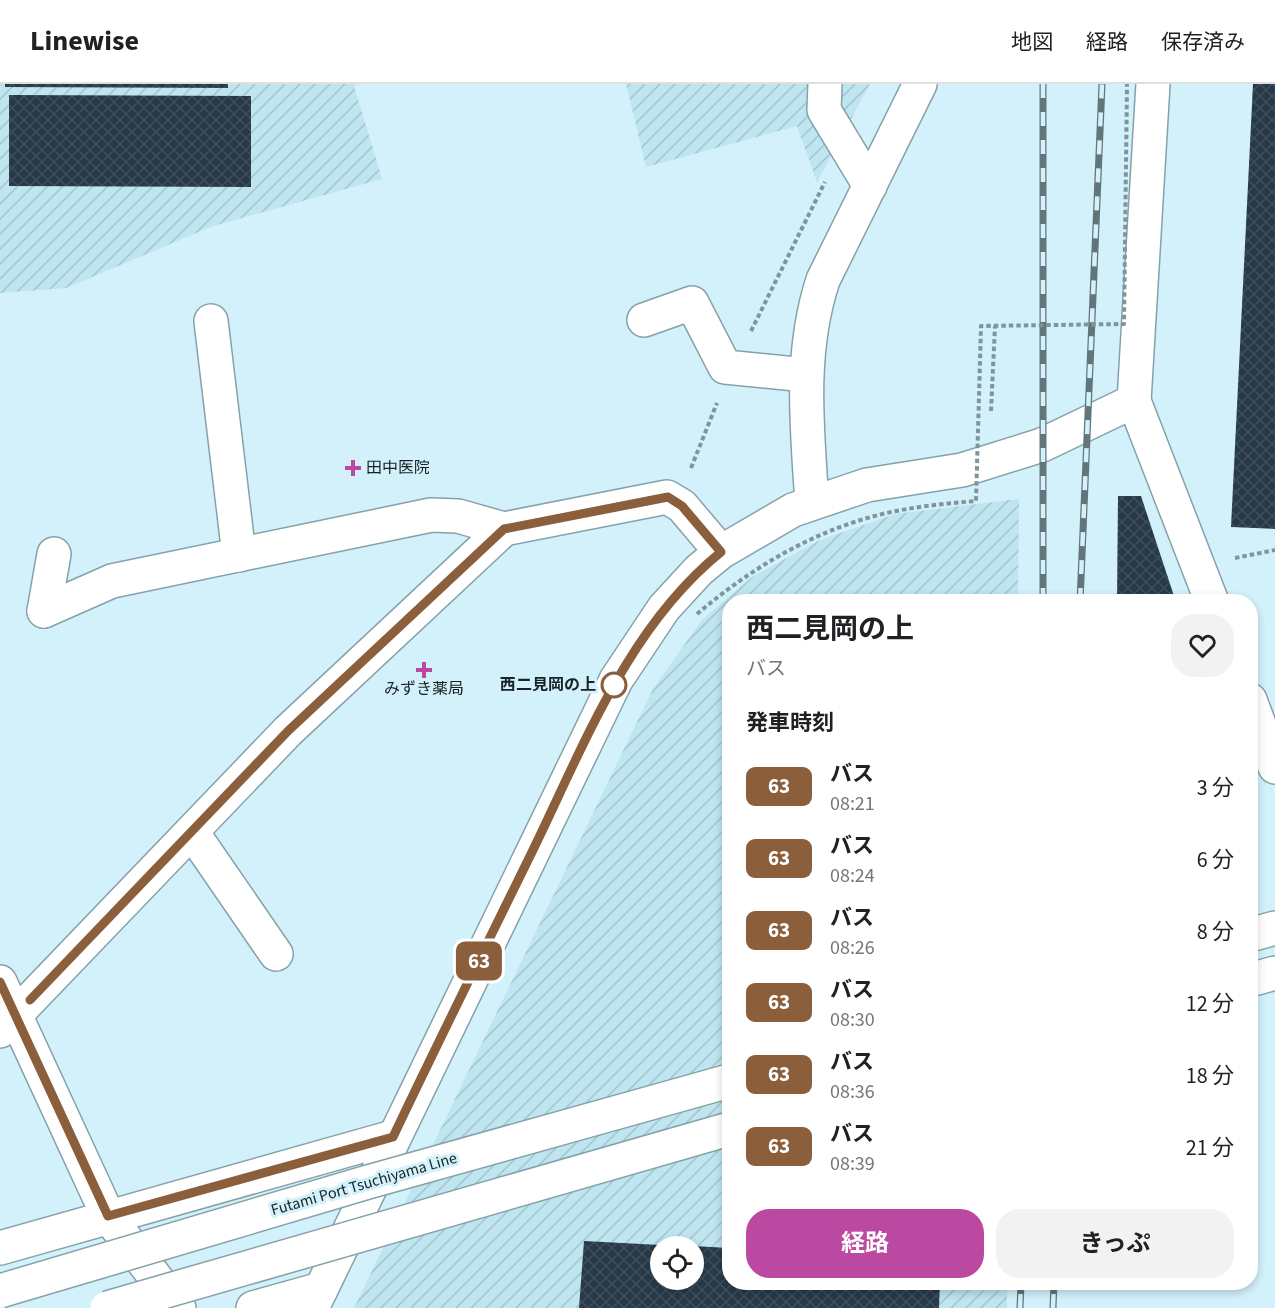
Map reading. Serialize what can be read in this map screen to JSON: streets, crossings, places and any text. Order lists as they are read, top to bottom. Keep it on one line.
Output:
{"streets":{"street":["Futami Port Tsuchiyama Line"]},"places":{"health":["田中医院","みずき薬局"],"other":["西二見岡の上"]},"lines":["bus line 63"],"page":{"header":"Linewise","nav":["地図","経路","保存済み"],"on_map":"63","heading":[["西二見岡の上","バス"],"発車時刻"],"list":[{"mark":"63","name":"バス","note":"08:21","value":"3 分"},{"mark":"63","name":"バス","note":"08:24","value":"6 分"},{"mark":"63","name":"バス","note":"08:26","value":"8 分"},{"mark":"63","name":"バス","note":"08:30","value":"12 分"},{"mark":"63","name":"バス","note":"08:36","value":"18 分"},{"mark":"63","name":"バス","note":"08:39","value":"21 分"}],"buttons":["経路","きっぷ"]}}
